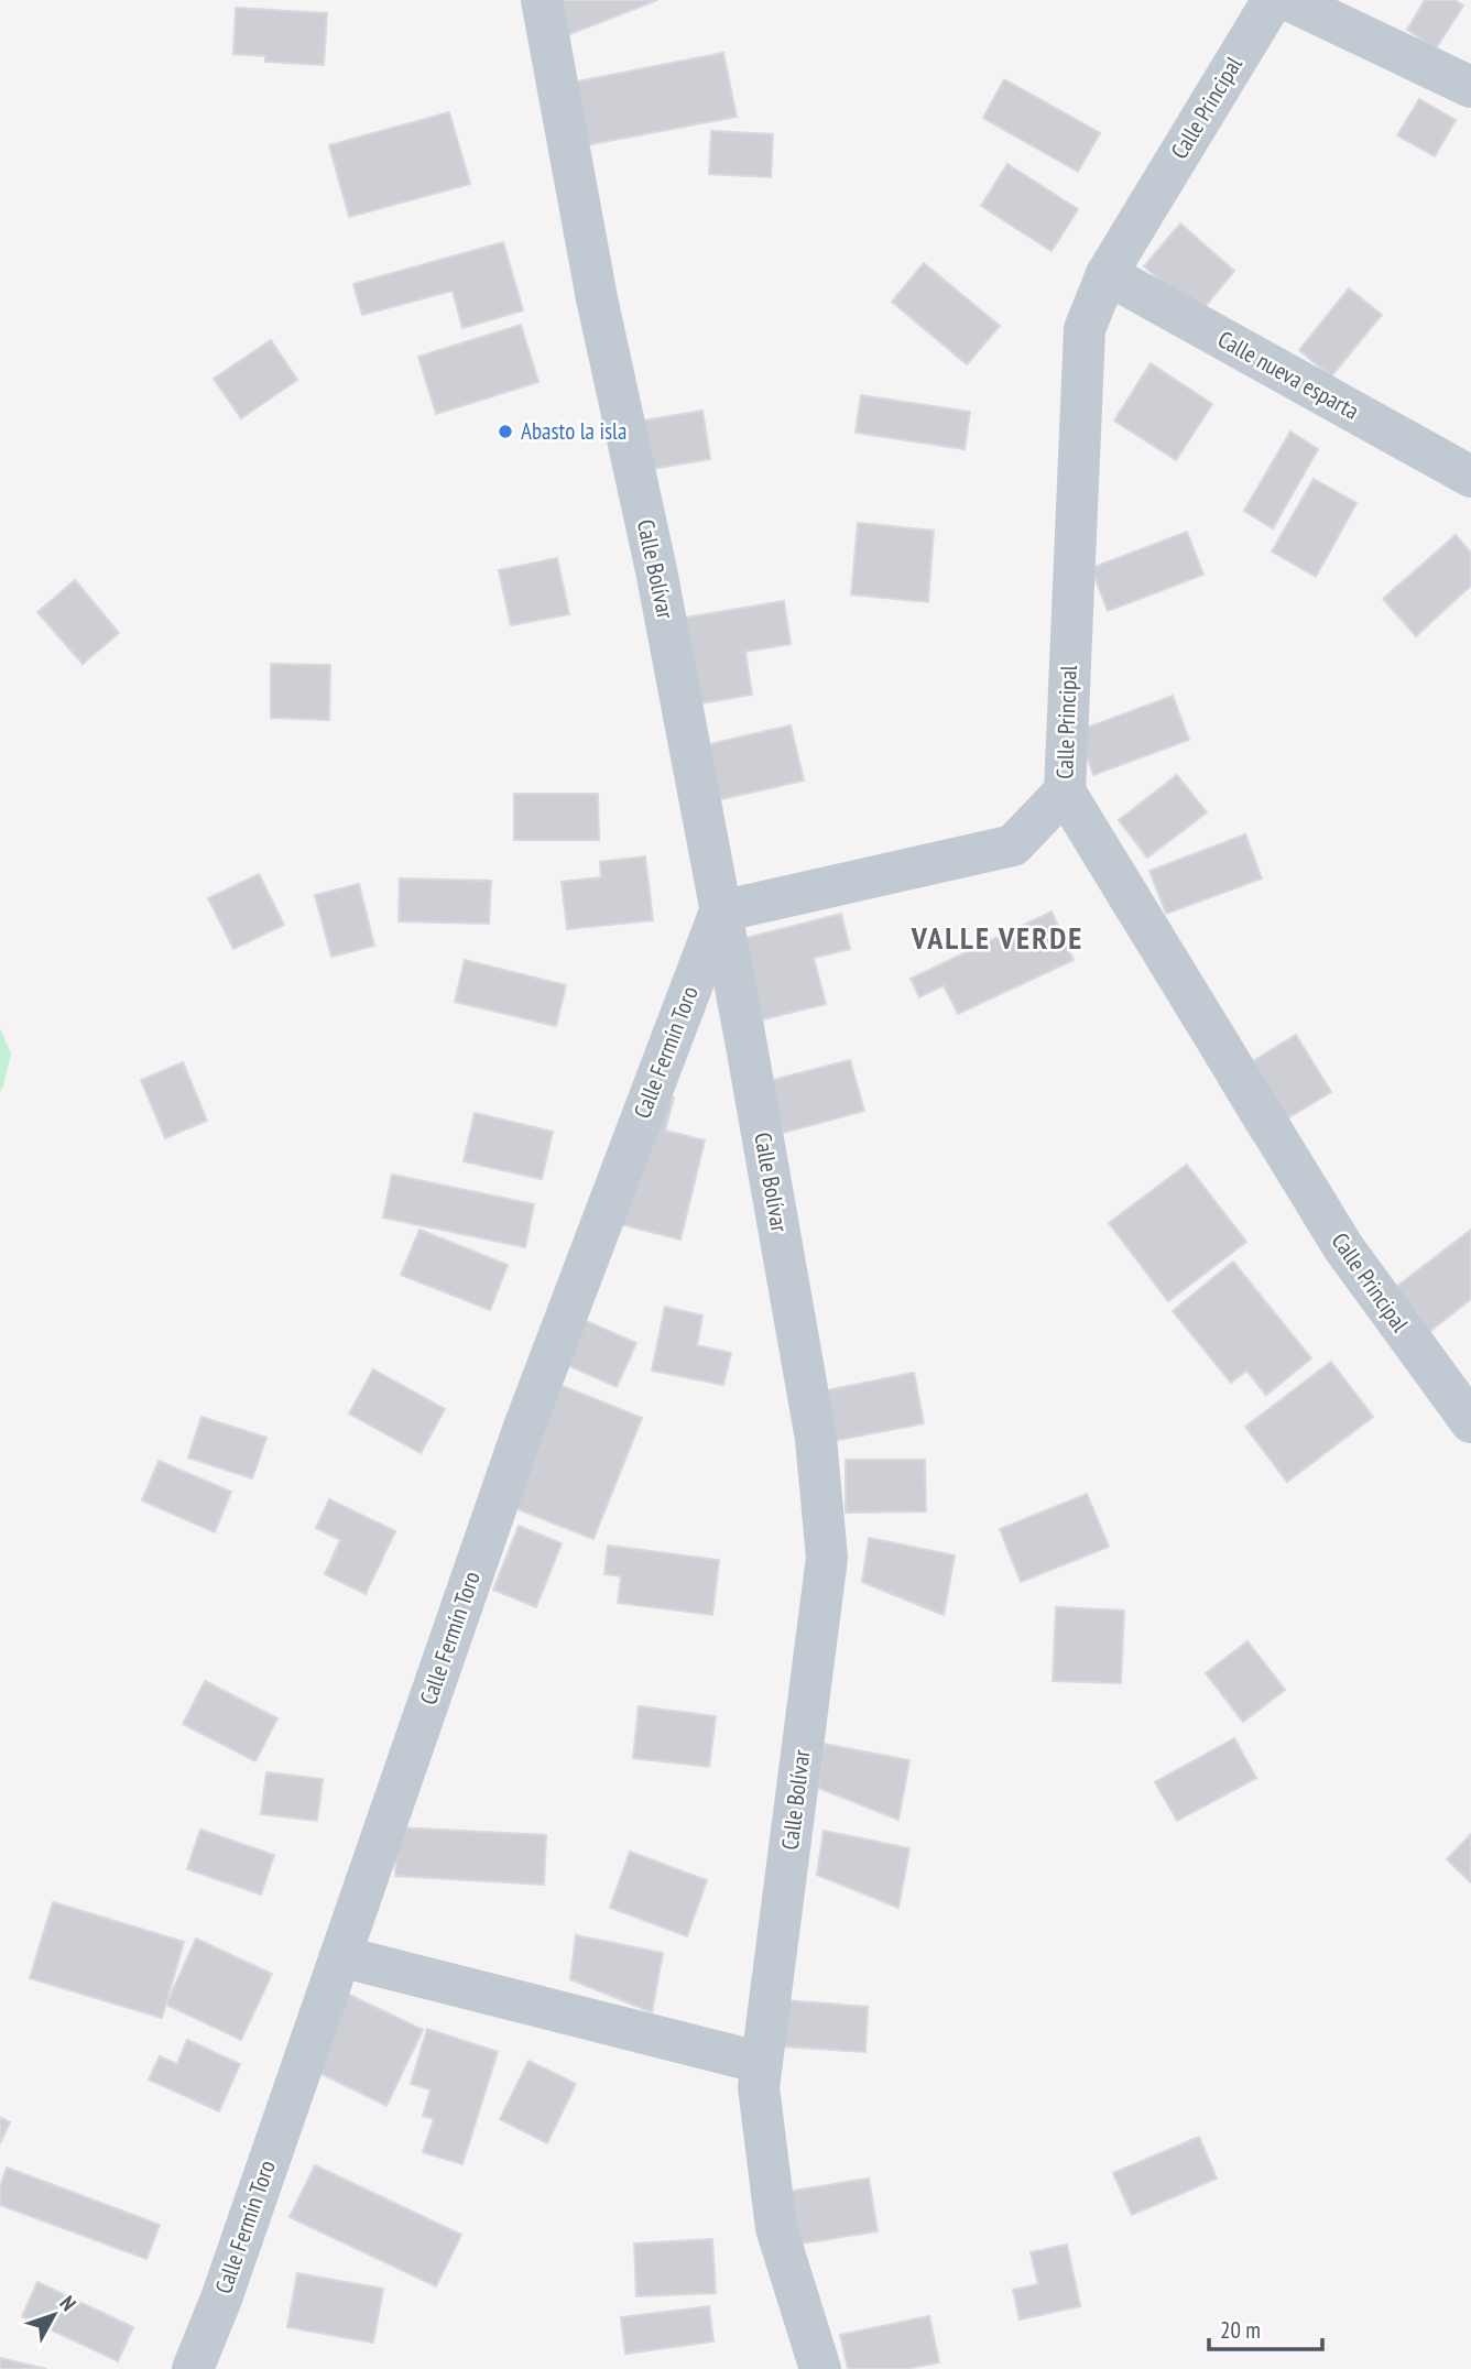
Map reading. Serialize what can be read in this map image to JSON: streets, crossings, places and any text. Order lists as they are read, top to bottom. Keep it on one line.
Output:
{"streets":{"street":["Calle Principal","Calle nueva esparta","Calle Bolívar","Calle Fermín Toro"]},"crossings":[["Calle Principal","Calle nueva esparta"],["Calle Bolívar","Calle Fermín Toro"]],"districts":["VALLE VERDE"],"places":["Abasto la isla"],"scale_bar":"20 m","north":"top right"}
